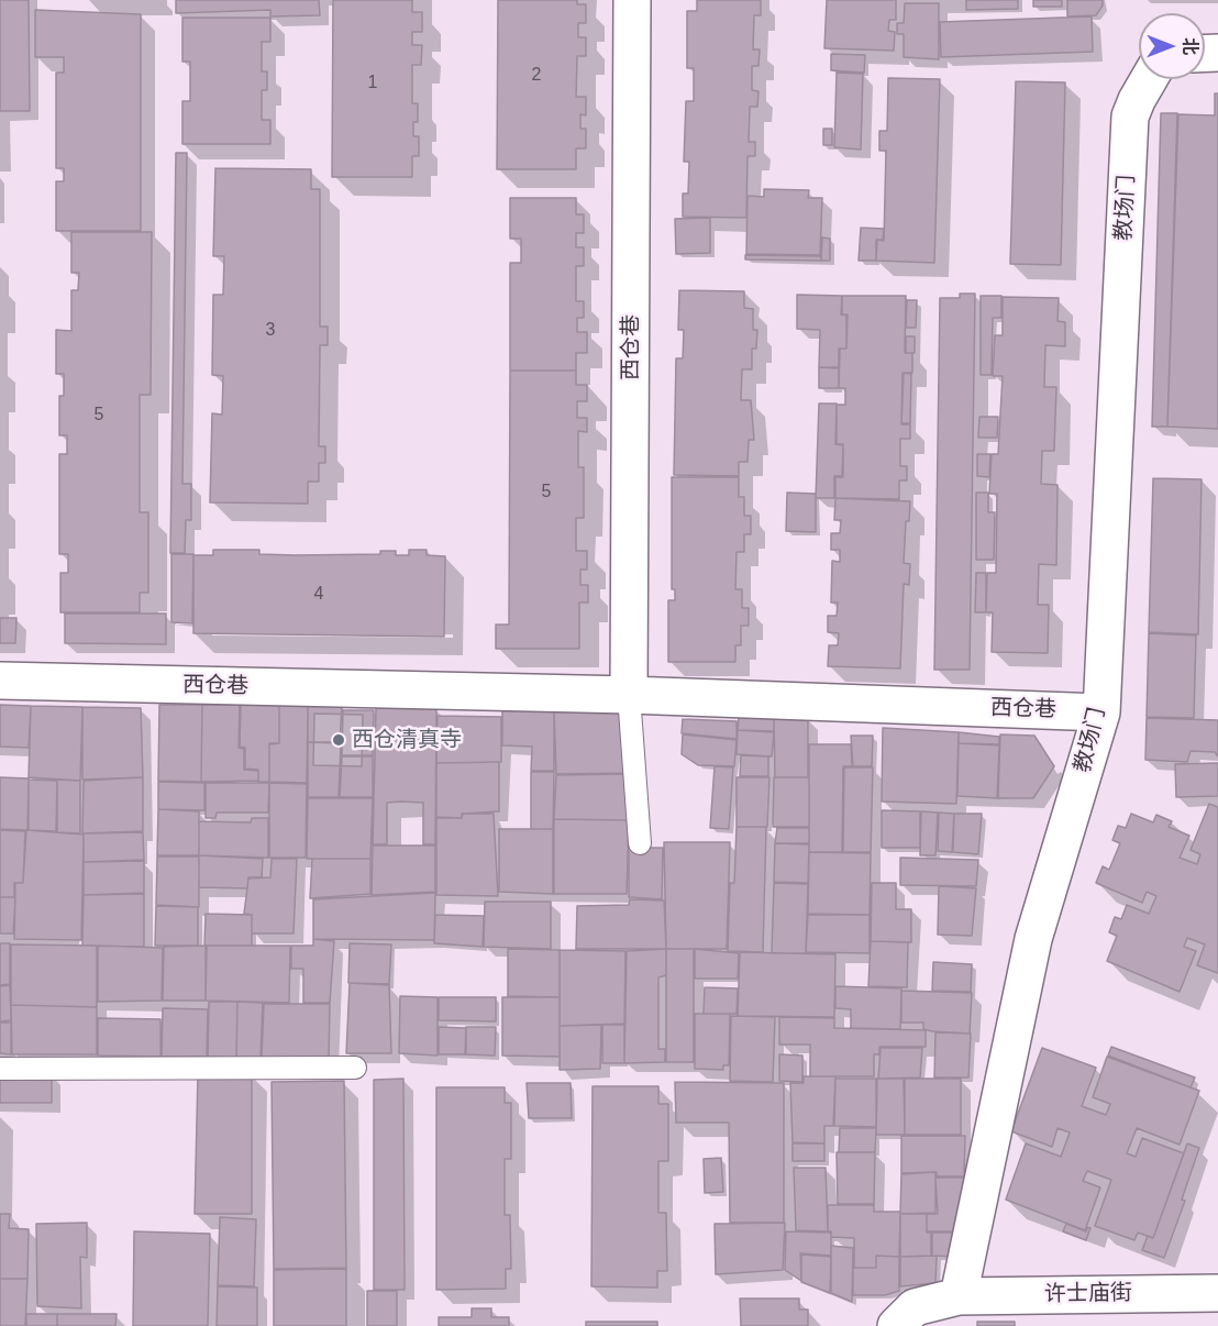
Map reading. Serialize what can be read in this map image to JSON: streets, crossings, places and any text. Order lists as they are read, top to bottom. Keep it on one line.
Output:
{"streets":{"street":["教场门","西仓巷","许士庙街"]},"crossings":[["教场门","西仓巷"],["教场门","许士庙街"]],"places":["西仓清真寺"],"house_numbers":["2","1","3","5","5","4"],"north":"right"}
